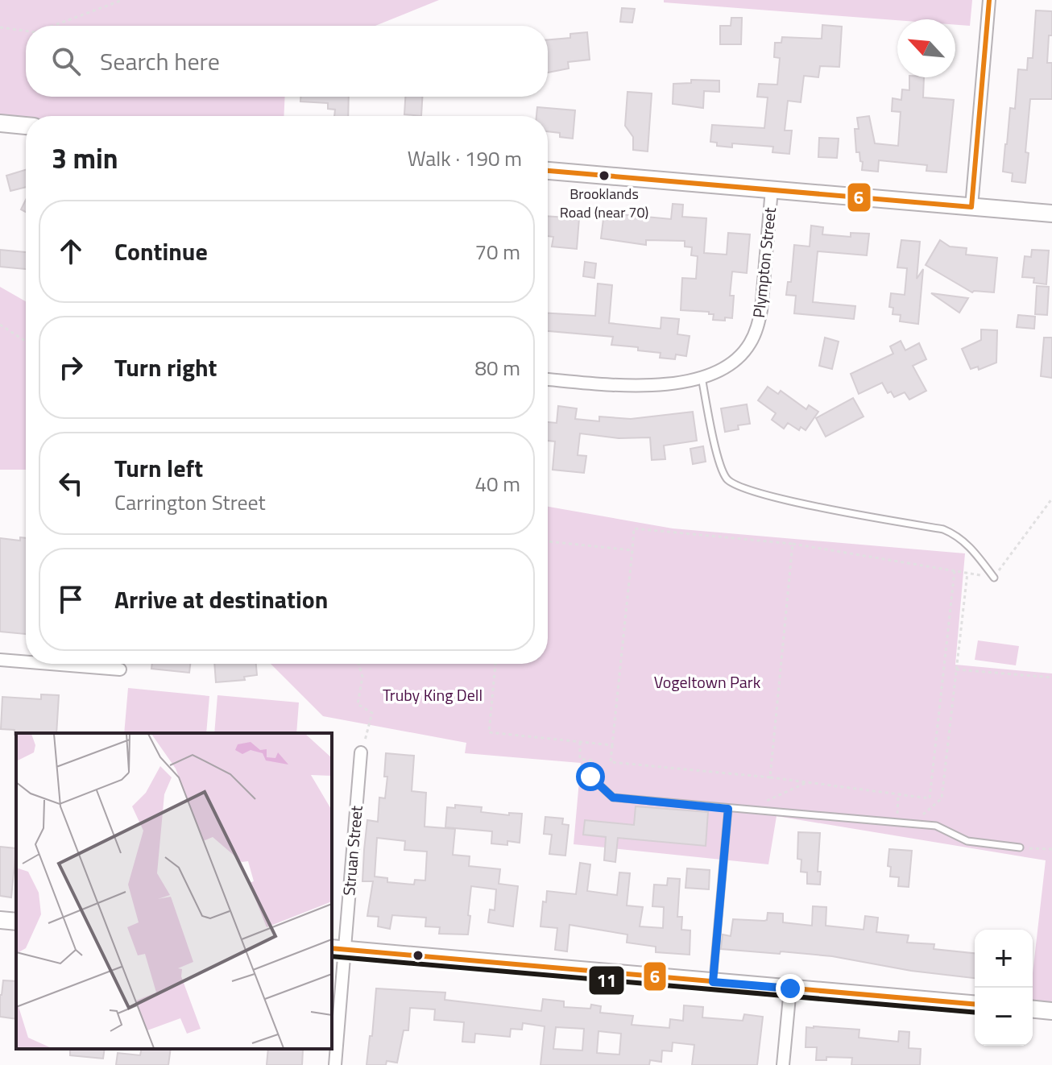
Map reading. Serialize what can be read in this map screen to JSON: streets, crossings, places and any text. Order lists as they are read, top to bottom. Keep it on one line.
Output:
{"streets":{"street":["Plympton Street","Struan Street"]},"parks":["Vogeltown Park","Truby King Dell"],"places":["Brooklands Road (near 70)"],"lines":["transit line 6","transit line 11"],"north":"top left","page":{"search":"Search here","heading":["3 min","Walk · 190 m"],"list":[["Continue","70 m"],["Turn right","80 m"],["Turn left","Carrington Street","40 m"],"Arrive at destination"],"map_buttons":["+","−"]}}
